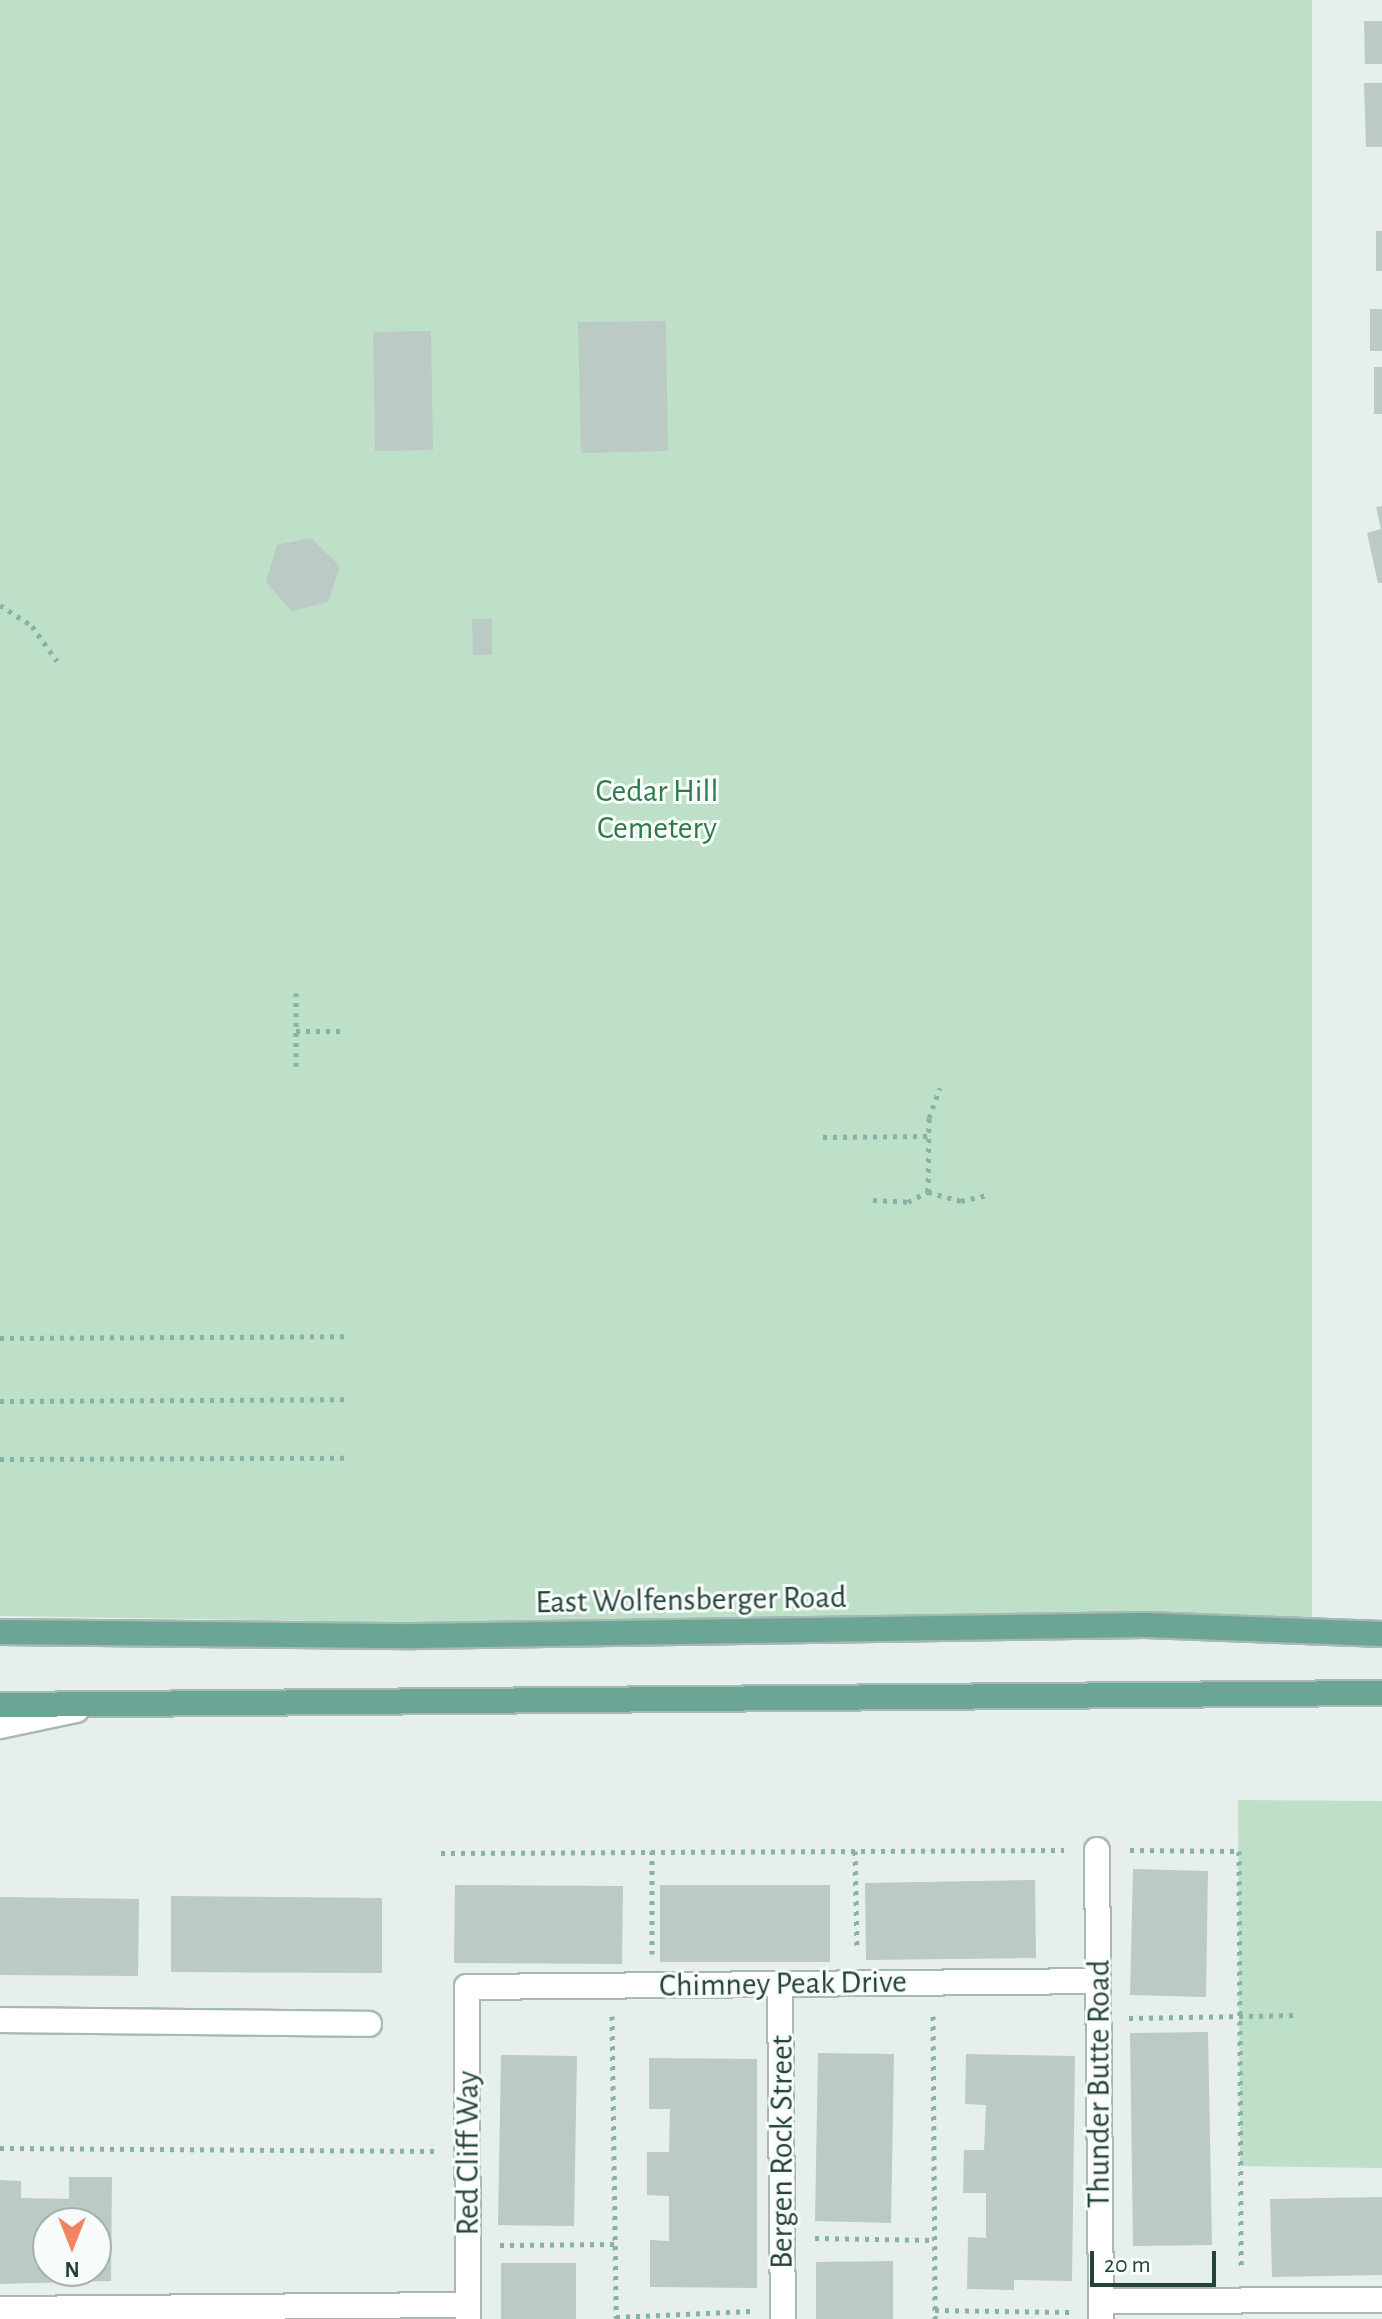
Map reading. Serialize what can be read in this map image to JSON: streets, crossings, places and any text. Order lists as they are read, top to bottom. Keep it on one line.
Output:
{"streets":{"main road":["East Wolfensberger Road"],"street":["Chimney Peak Drive","Thunder Butte Road","Bergen Rock Street","Red Cliff Way"]},"crossings":[["Chimney Peak Drive","Thunder Butte Road"],["Chimney Peak Drive","Bergen Rock Street"],["Chimney Peak Drive","Red Cliff Way"]],"parks":["Cedar Hill Cemetery"],"scale_bar":"20 m","north":"bottom"}
